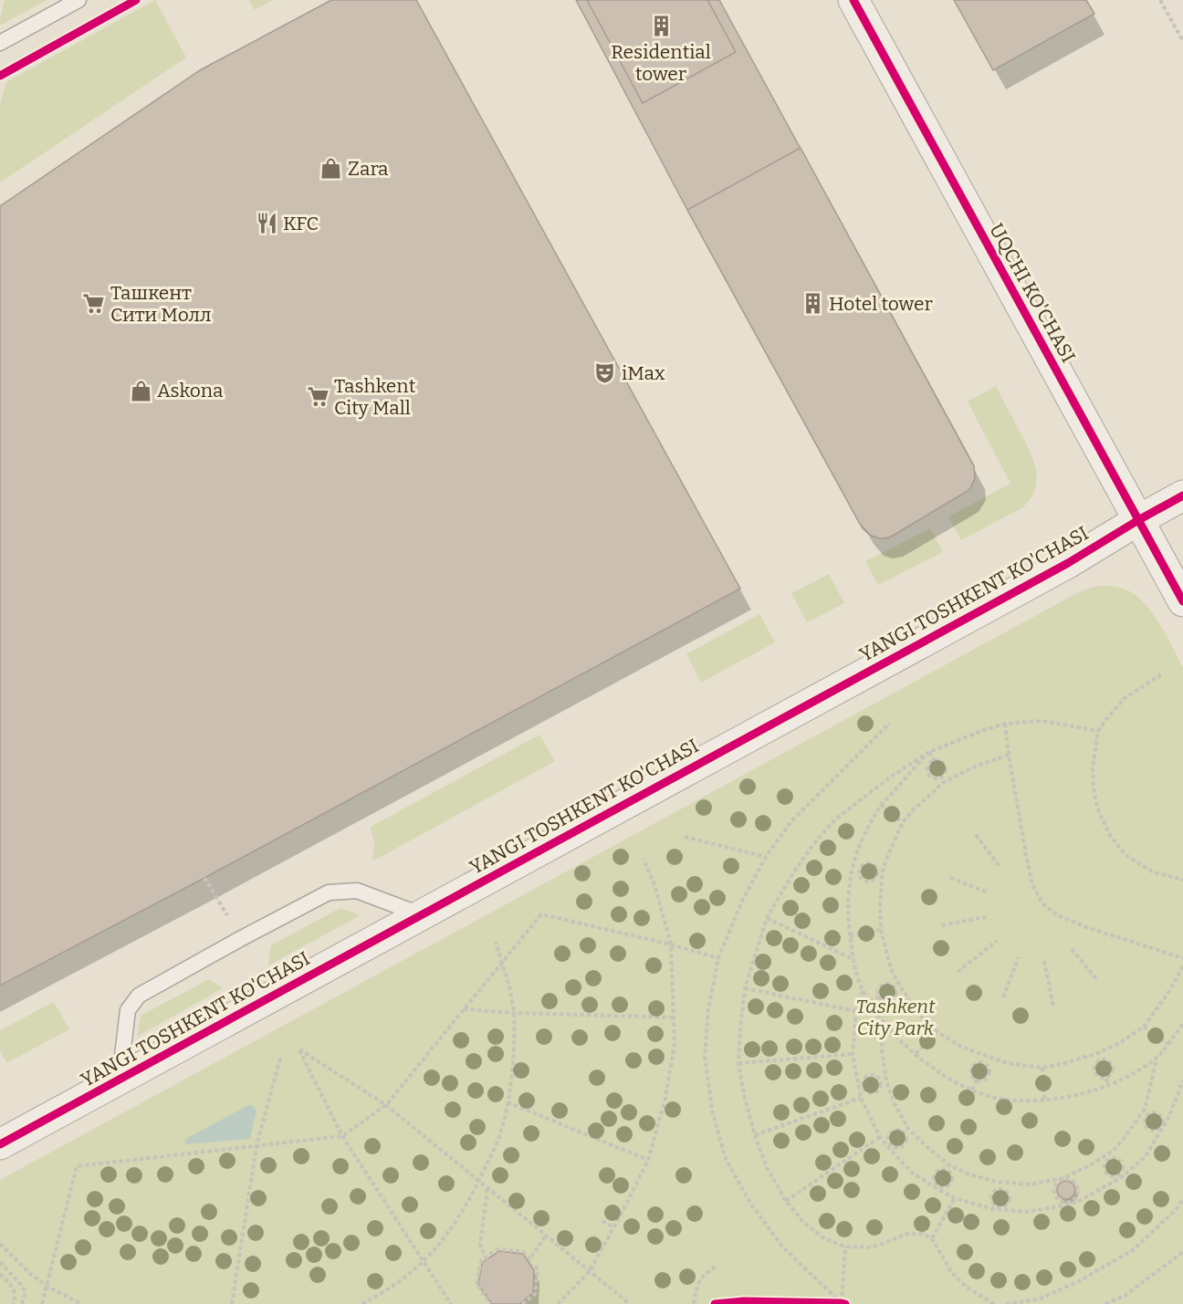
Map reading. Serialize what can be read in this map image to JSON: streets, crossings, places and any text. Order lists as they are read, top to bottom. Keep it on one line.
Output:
{"streets":{"street":["UQCHI KO'CHASI","YANGI TOSHKENT KO'CHASI"]},"crossings":[["UQCHI KO'CHASI","YANGI TOSHKENT KO'CHASI"]],"parks":["Tashkent City Park"],"places":{"building":["Residential tower","Hotel tower"],"shop":["Zara","Askona"],"restaurant":["KFC"],"supermarket":["Ташкент Сити Молл","Tashkent City Mall"],"theatre":["iMax"]}}
